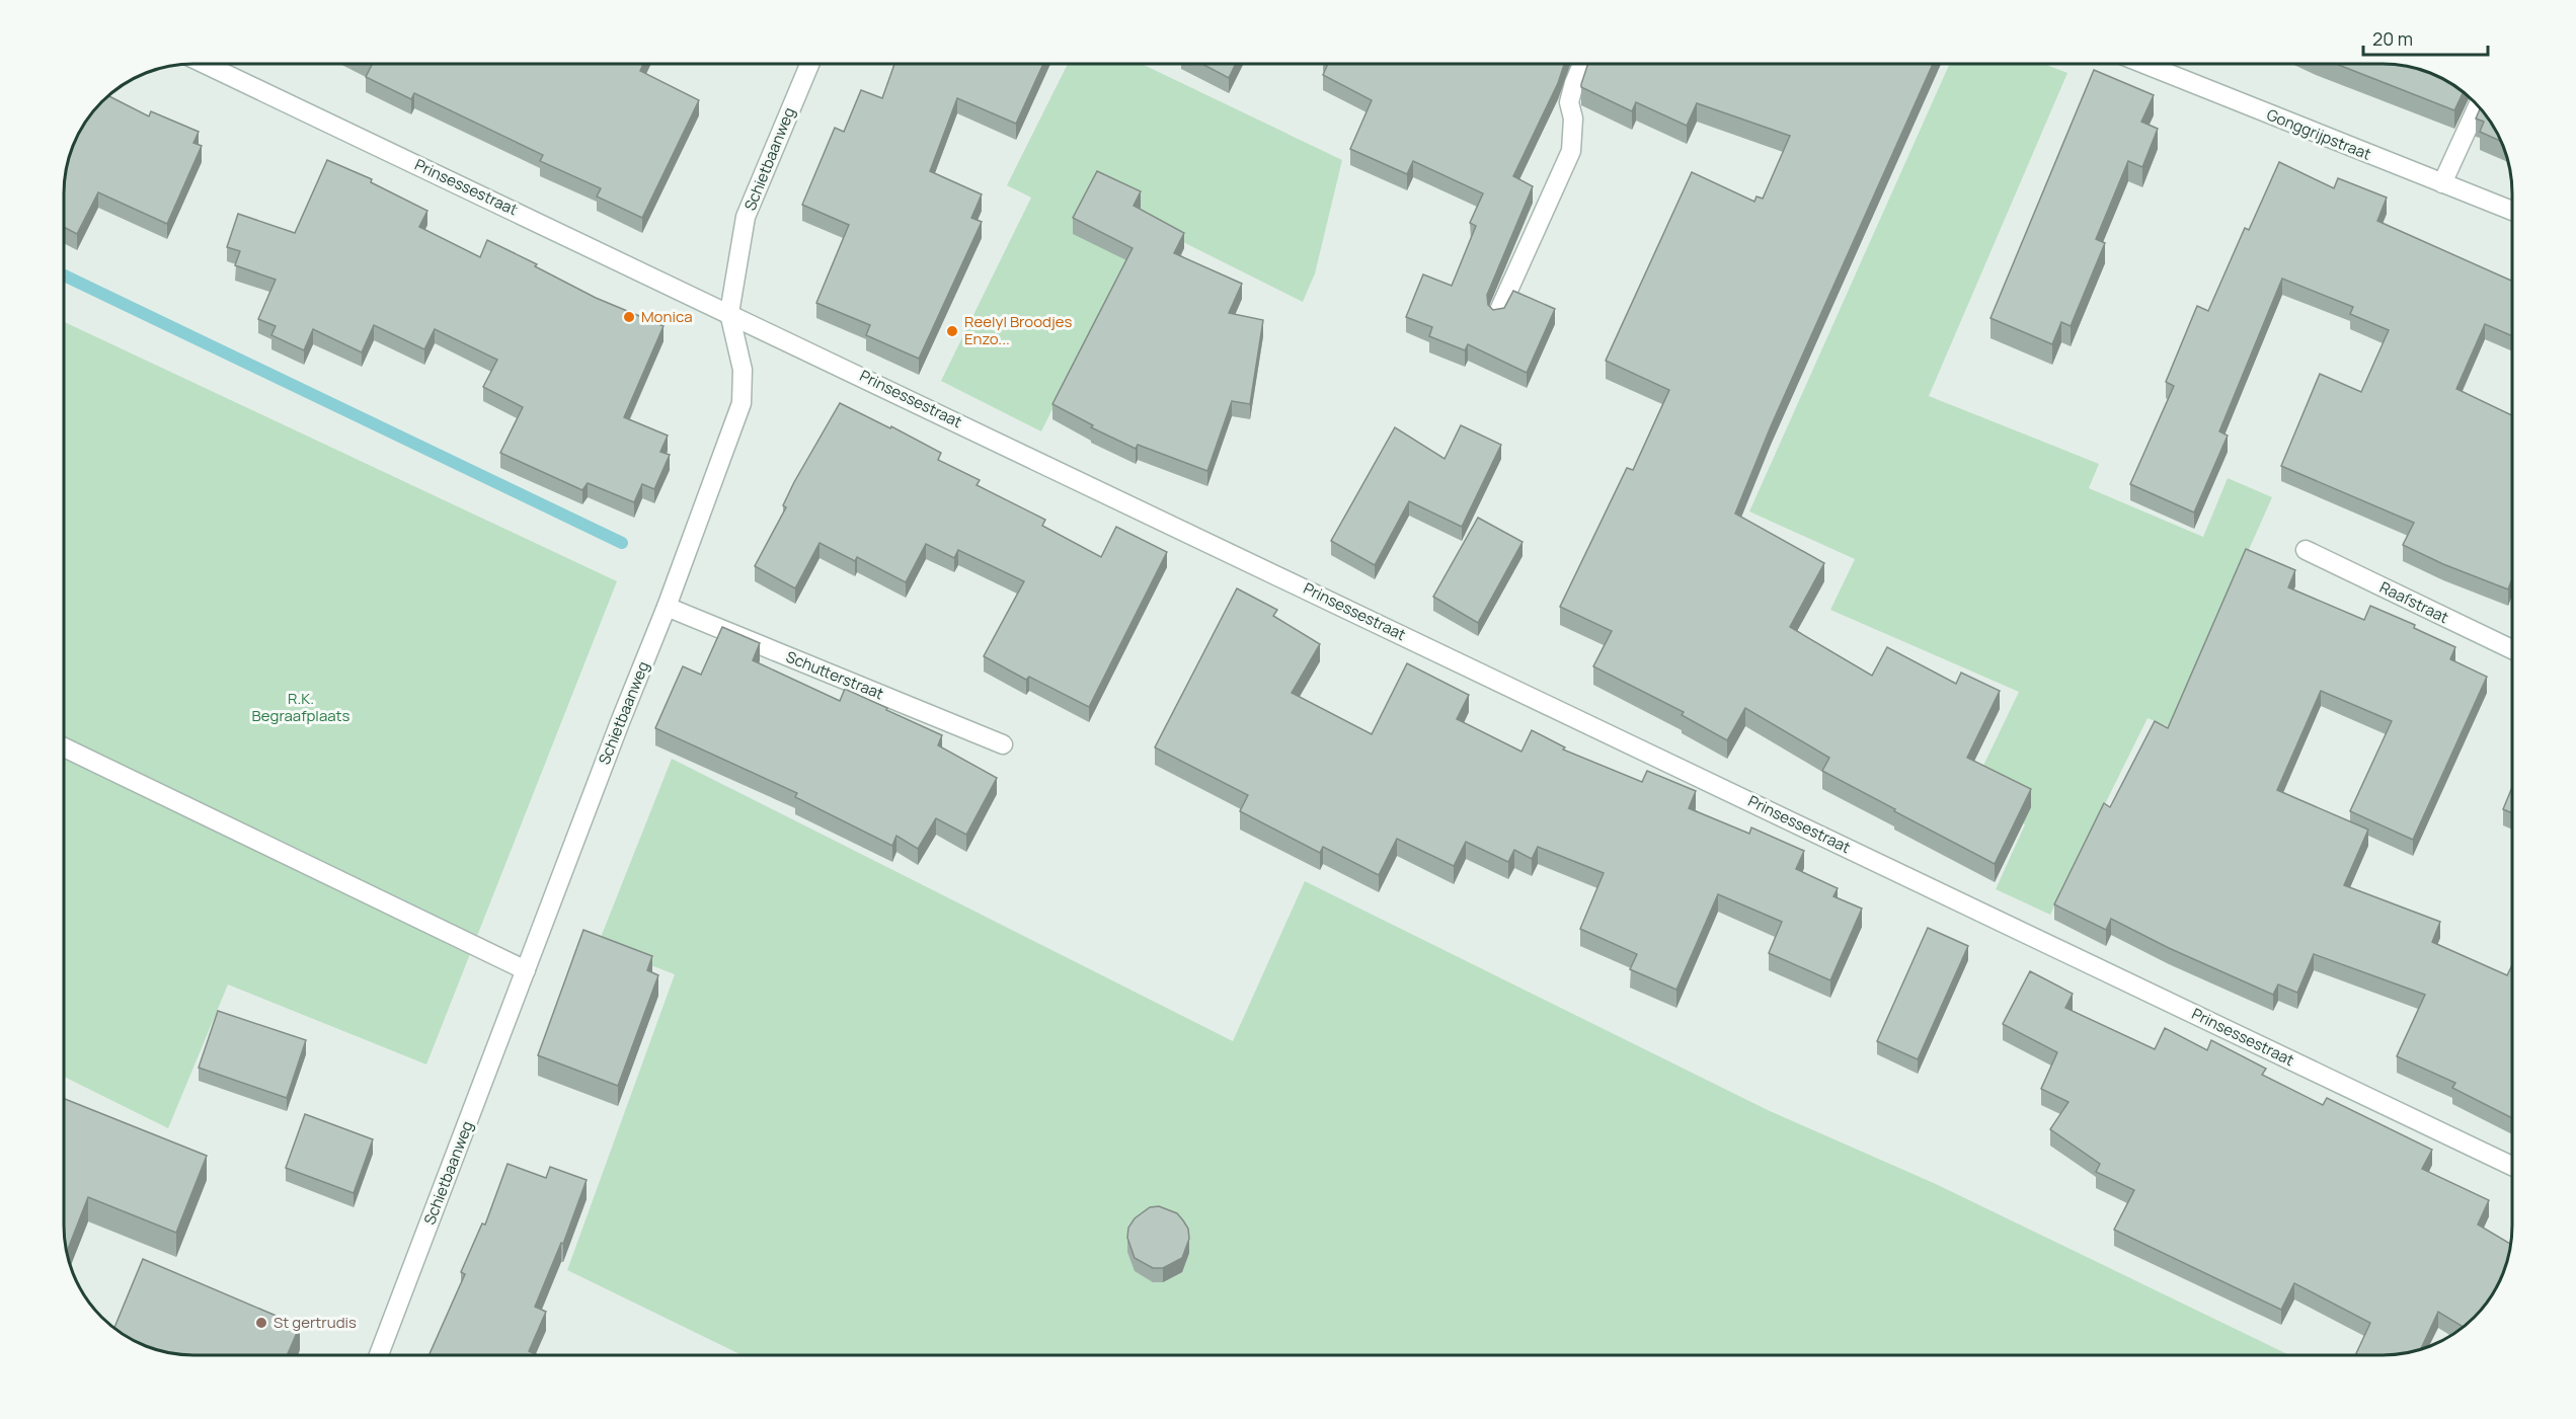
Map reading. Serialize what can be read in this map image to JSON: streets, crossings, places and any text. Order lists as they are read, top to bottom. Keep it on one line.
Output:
{"streets":{"street":["Gonggrijpstraat","Schietbaanweg","Prinsessestraat","Raafstraat","Schutterstraat"]},"crossings":[["Schietbaanweg","Prinsessestraat"],["Schietbaanweg","Schutterstraat"]],"parks":["R.K. Begraafplaats"],"places":["Monica","Reelyl Broodjes Enzo...","St gertrudis"],"scale_bar":"20 m"}
